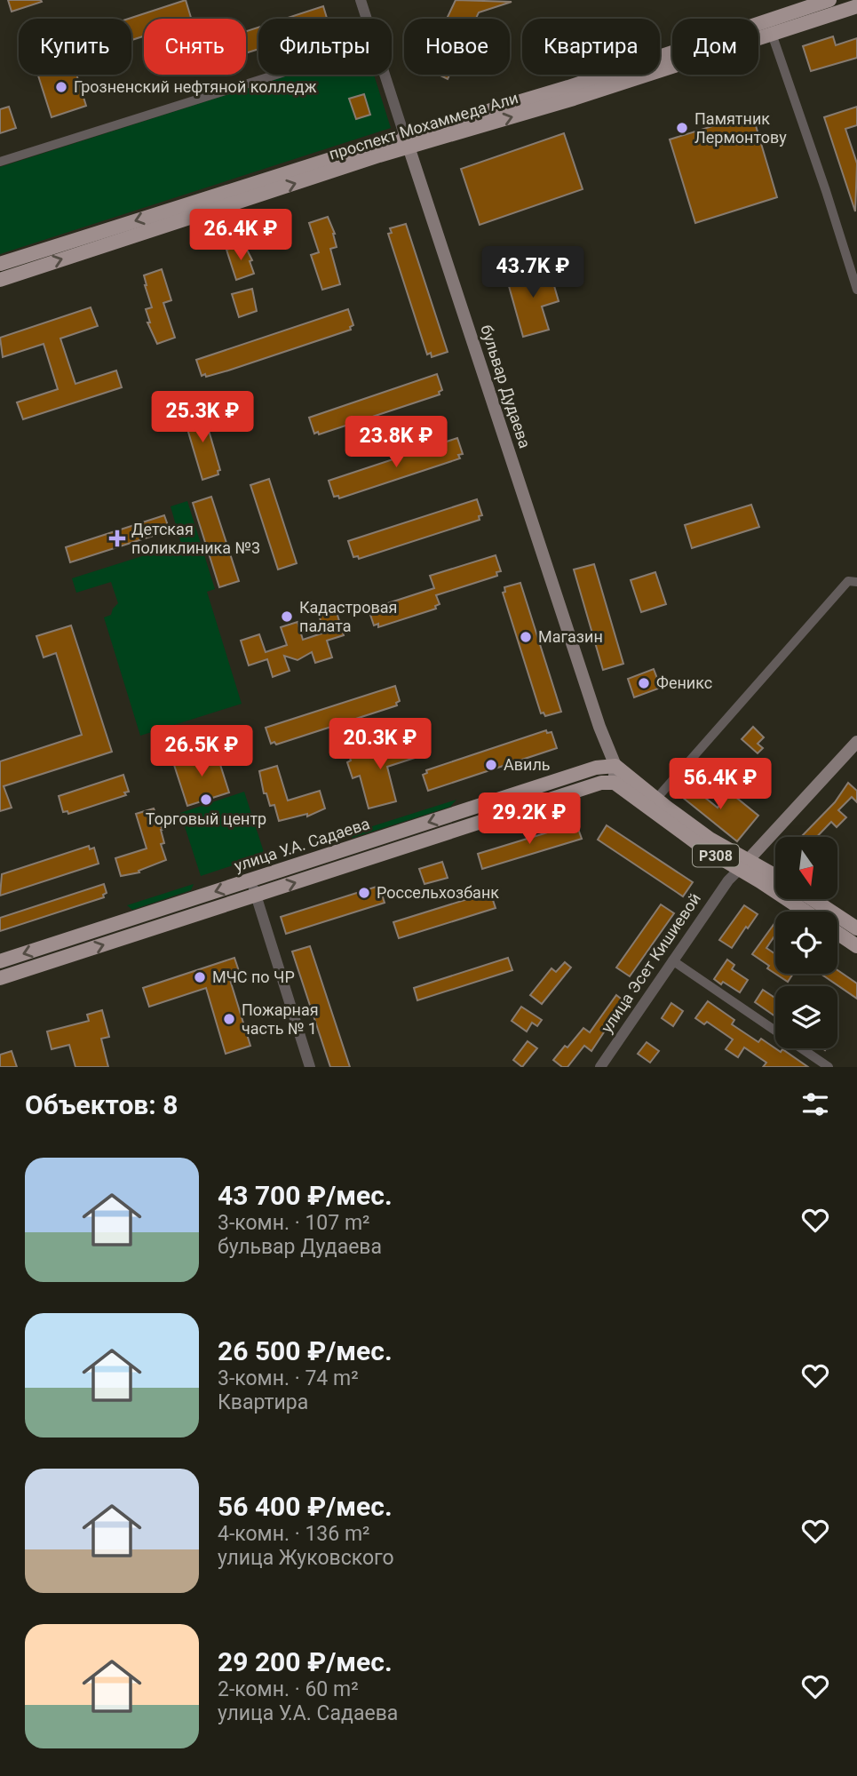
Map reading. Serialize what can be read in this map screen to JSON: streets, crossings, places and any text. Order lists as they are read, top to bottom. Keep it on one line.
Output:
{"streets":{"main road":["проспект Мохаммеда Али","бульвар Дудаева","улица У.А. Садаева","P308","улица Эсет Кишиевой"]},"crossings":[["проспект Мохаммеда Али","бульвар Дудаева"],["бульвар Дудаева","улица У.А. Садаева"],["бульвар Дудаева","P308"],["улица У.А. Садаева","P308"],["P308","улица Эсет Кишиевой"]],"places":{"other":["Грозненский нефтяной колледж","Памятник Лермонтову","Кадастровая палата","Магазин","Феникс","Авиль","Торговый центр","Россельхозбанк","МЧС по ЧР","Пожарная часть № 1"],"health":["Детская поликлиника №3"]},"north":"bottom","page":{"chip":["Купить","Снять","Фильтры","Новое","Квартира","Дом"],"price":["26.4K ₽","43.7K ₽","25.3K ₽","23.8K ₽","20.3K ₽","26.5K ₽","56.4K ₽","29.2K ₽"],"heading":"Объектов: 8","list":[{"name":"43 700 ₽/мес.","note":"3-комн. · 107 m² · бульвар Дудаева"},{"name":"26 500 ₽/мес.","note":"3-комн. · 74 m² · Квартира"},{"name":"56 400 ₽/мес.","note":"4-комн. · 136 m² · улица Жуковского"},{"name":"29 200 ₽/мес.","note":"2-комн. · 60 m² · улица У.А. Садаева"}]}}
